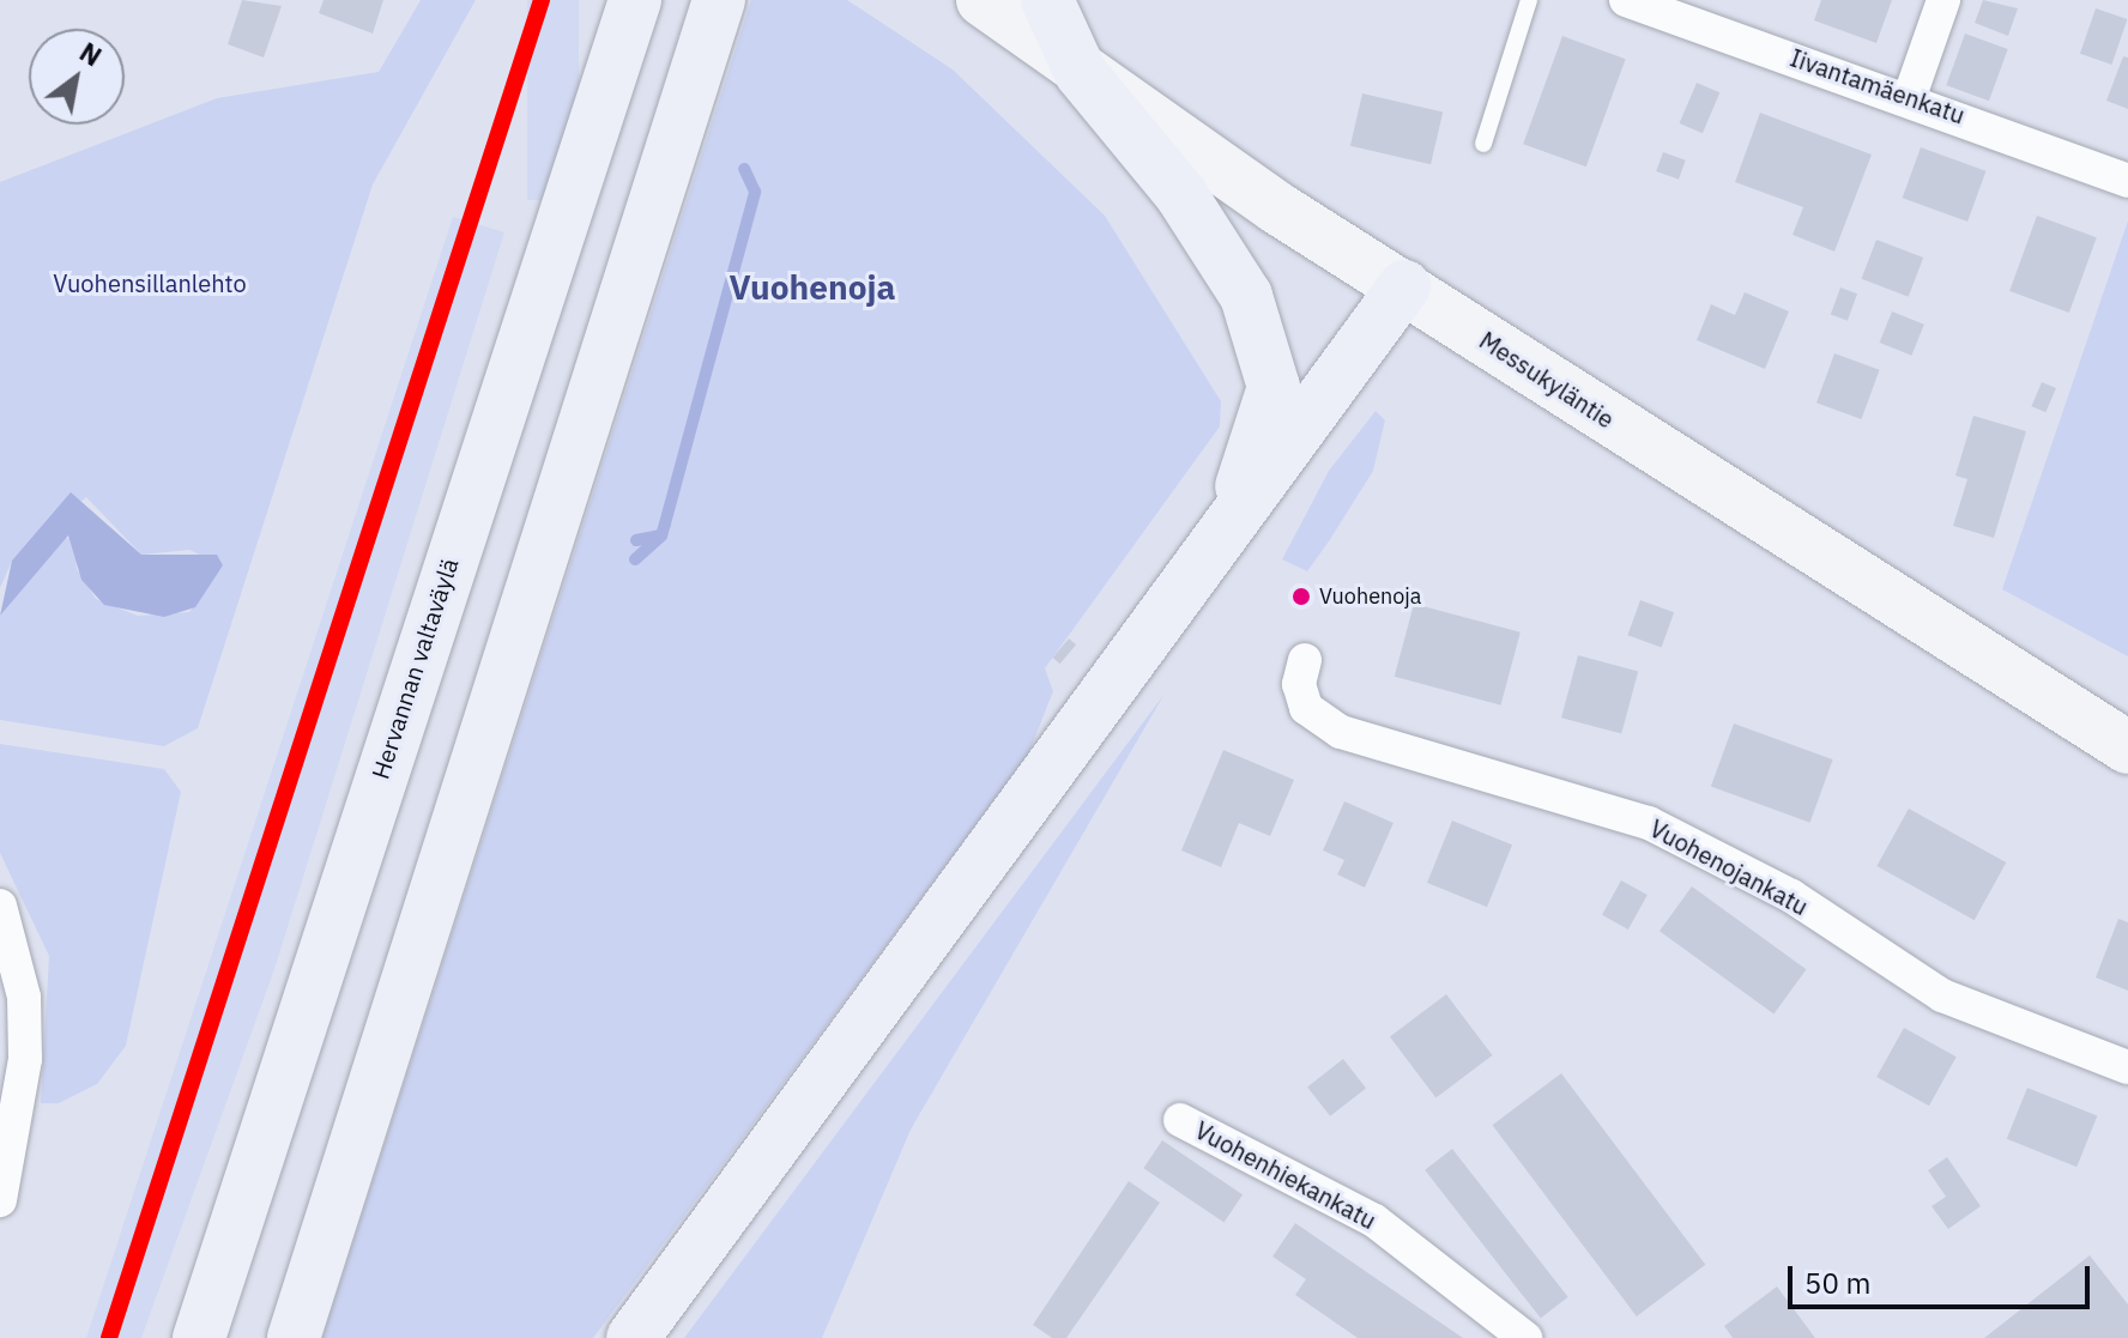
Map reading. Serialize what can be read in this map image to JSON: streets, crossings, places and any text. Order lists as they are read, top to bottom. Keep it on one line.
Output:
{"streets":{"highway":["Hervannan valtaväylä"],"main road":["Messukyläntie"],"street":["Iivantamäenkatu","Vuohenojankatu","Vuohenhiekankatu"]},"districts":["Vuohenoja"],"parks":["Vuohensillanlehto"],"places":["Vuohenoja"],"scale_bar":"50 m","north":"top right"}
